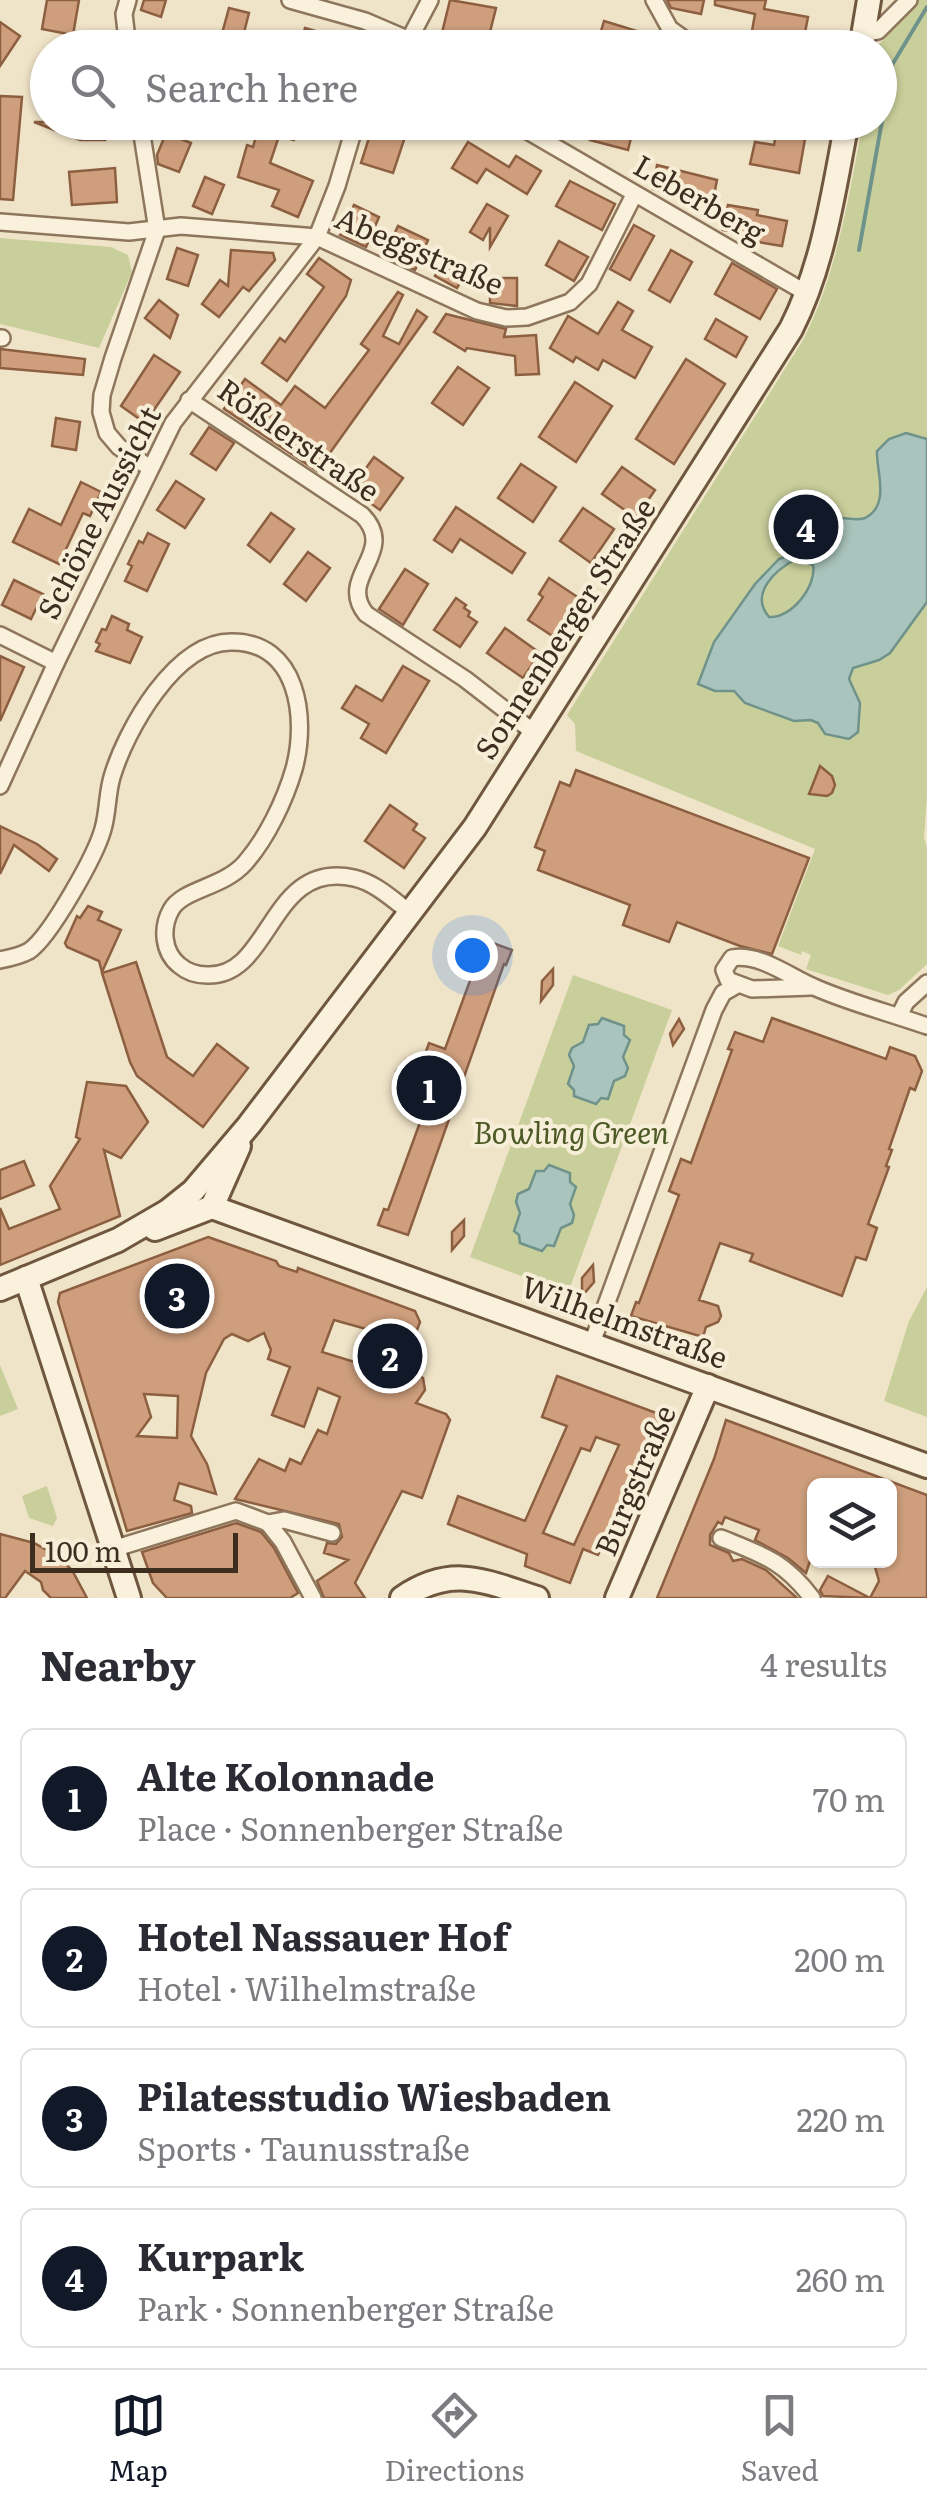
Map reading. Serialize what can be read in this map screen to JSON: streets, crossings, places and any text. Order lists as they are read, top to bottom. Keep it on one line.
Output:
{"streets":{"main road":["Sonnenberger Straße","Wilhelmstraße","Burgstraße"],"street":["Leberberg","Abeggstraße","Rößlerstraße","Schöne Aussicht"]},"crossings":[["Leberberg","Abeggstraße"],["Leberberg","Sonnenberger Straße"],["Abeggstraße","Schöne Aussicht"],["Rößlerstraße","Schöne Aussicht"],["Rößlerstraße","Sonnenberger Straße"],["Sonnenberger Straße","Wilhelmstraße"],["Wilhelmstraße","Burgstraße"]],"parks":["Bowling Green"],"scale_bar":"100 m","page":{"search":"Search here","pins":["4","1","3","2"],"scale":"100 m","heading":["Nearby","4 results"],"list":[{"mark":"1","name":"Alte Kolonnade","note":"Place · Sonnenberger Straße","value":"70 m"},{"mark":"2","name":"Hotel Nassauer Hof","note":"Hotel · Wilhelmstraße","value":"200 m"},{"mark":"3","name":"Pilatesstudio Wiesbaden","note":"Sports · Taunusstraße","value":"220 m"},{"mark":"4","name":"Kurpark","note":"Park · Sonnenberger Straße","value":"260 m"}],"nav":["Map","Directions","Saved"]}}
